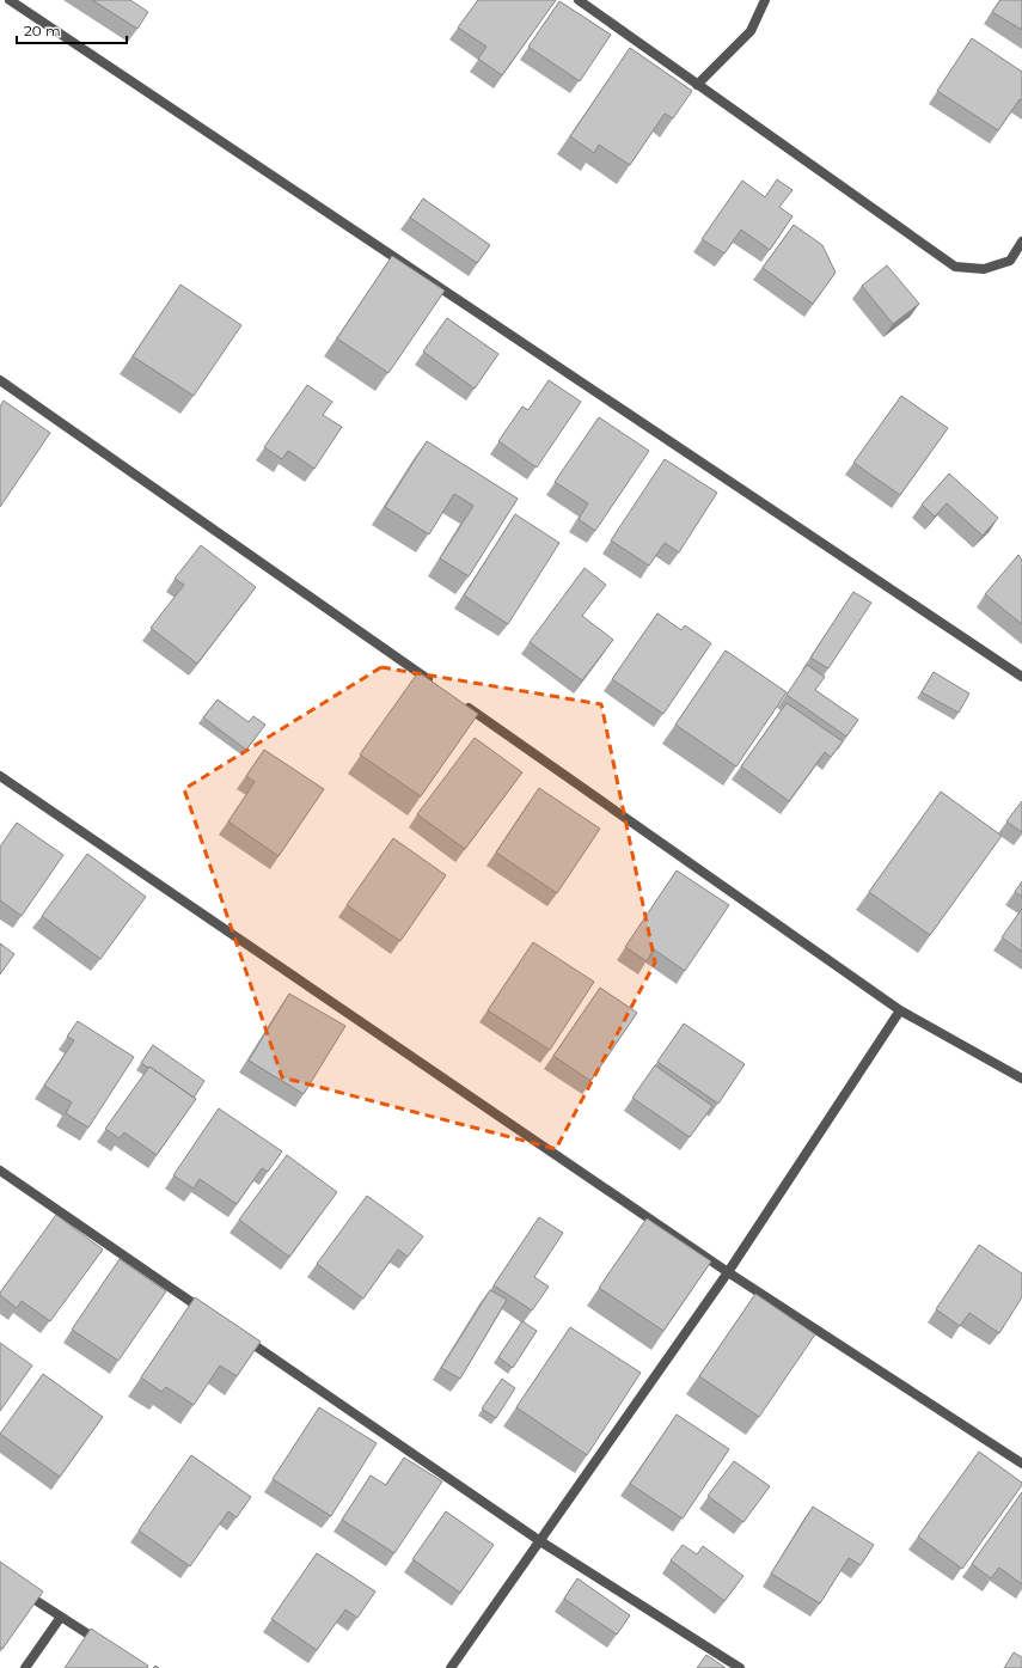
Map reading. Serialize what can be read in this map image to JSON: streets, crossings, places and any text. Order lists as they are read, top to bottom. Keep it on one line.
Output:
{"scale_bar":"20 m"}
